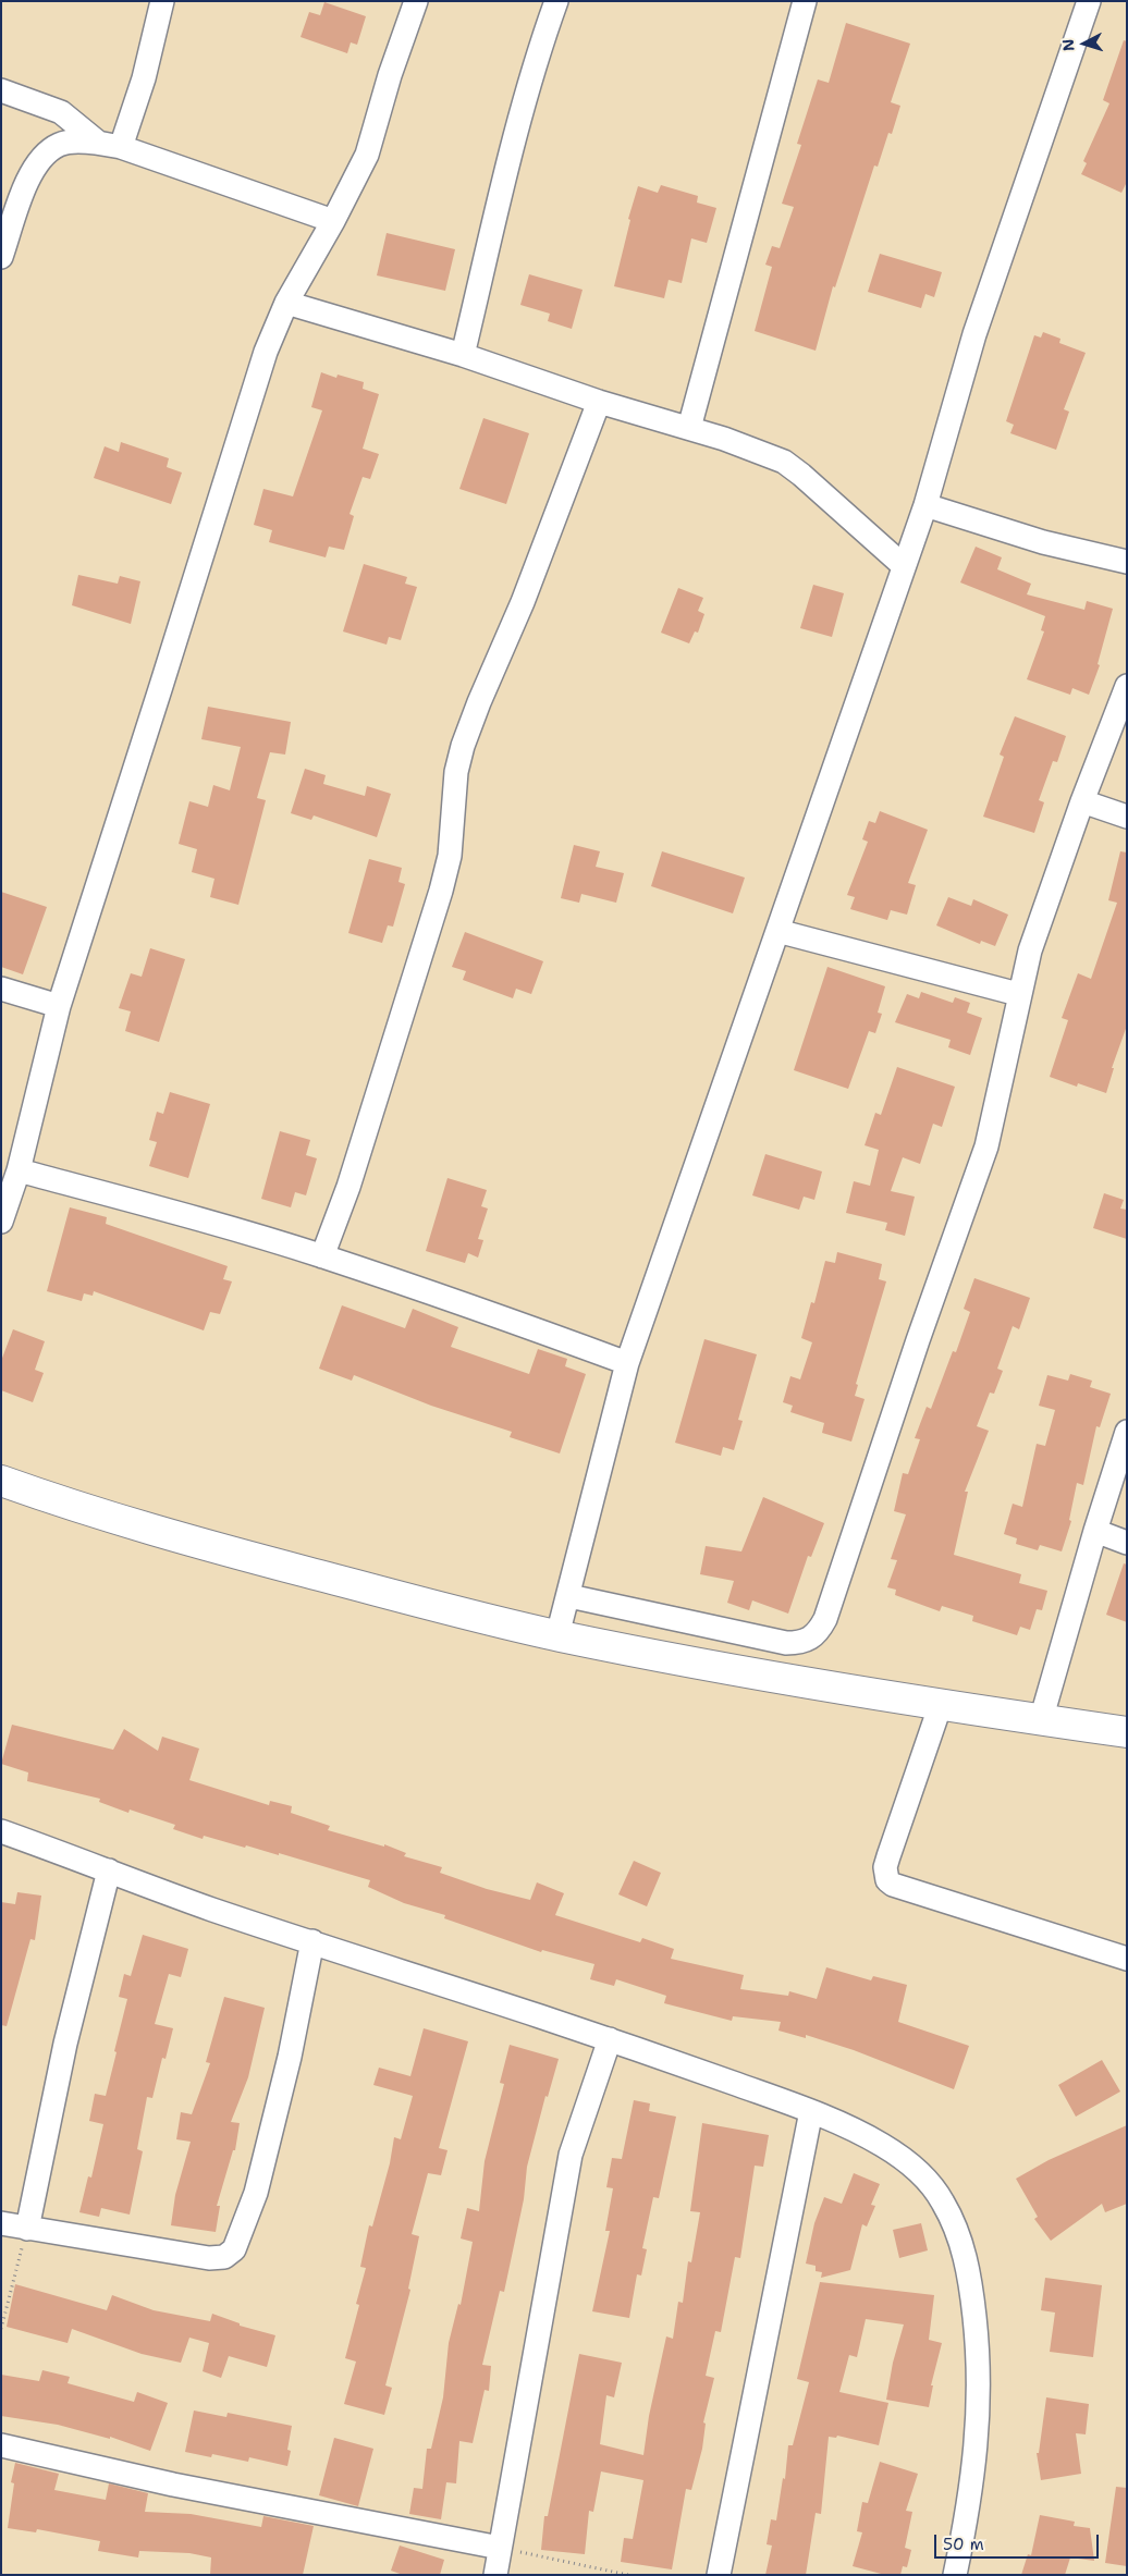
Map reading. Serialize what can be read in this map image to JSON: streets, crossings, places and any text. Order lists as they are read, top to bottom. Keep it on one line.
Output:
{"scale_bar":"50 m","north":"left"}
